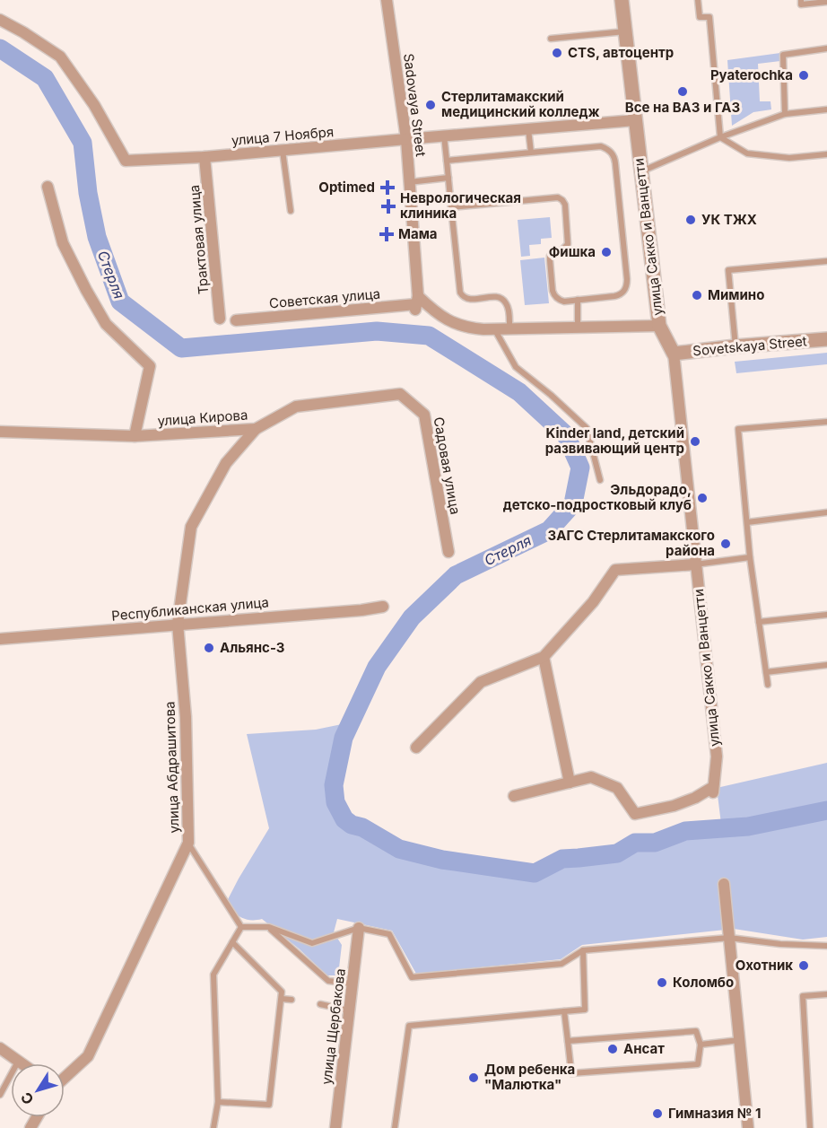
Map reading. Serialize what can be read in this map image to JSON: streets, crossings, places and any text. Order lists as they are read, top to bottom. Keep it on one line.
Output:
{"streets":{"street":["Sadovaya Street","улица 7 Ноября","улица Сакко и Ванцетти","Трактовая улица","Советская улица","Sovetskaya Street","улица Кирова","Садовая улица","Республиканская улица","улица Абдрашитова","улица Щербакова"]},"crossings":[["Sadovaya Street","улица 7 Ноября"],["Sadovaya Street","Советская улица"],["улица 7 Ноября","улица Сакко и Ванцетти"],["улица 7 Ноября","Трактовая улица"],["улица Сакко и Ванцетти","Sovetskaya Street"],["улица Кирова","Садовая улица"],["улица Кирова","улица Абдрашитова"],["Республиканская улица","улица Абдрашитова"]],"water":["Стерля"],"places":{"other":["СTS, автоцентр","Pyaterochka","Все на ВАЗ и ГАЗ","Стерлитамакский медицинский колледж","УК ТЖХ","Фишка","Мимино","Kinder land, детский развивающий центр","Эльдорадо, детско-подростковый клуб","ЗАГС Стерлитамакского района","Альянс-3","Охотник","Коломбо","Ансат","Дом ребенка \"Малютка\"","Гимназия № 1"],"health":["Optimed","Неврологическая клиника","Мама"]},"north":"bottom left"}
